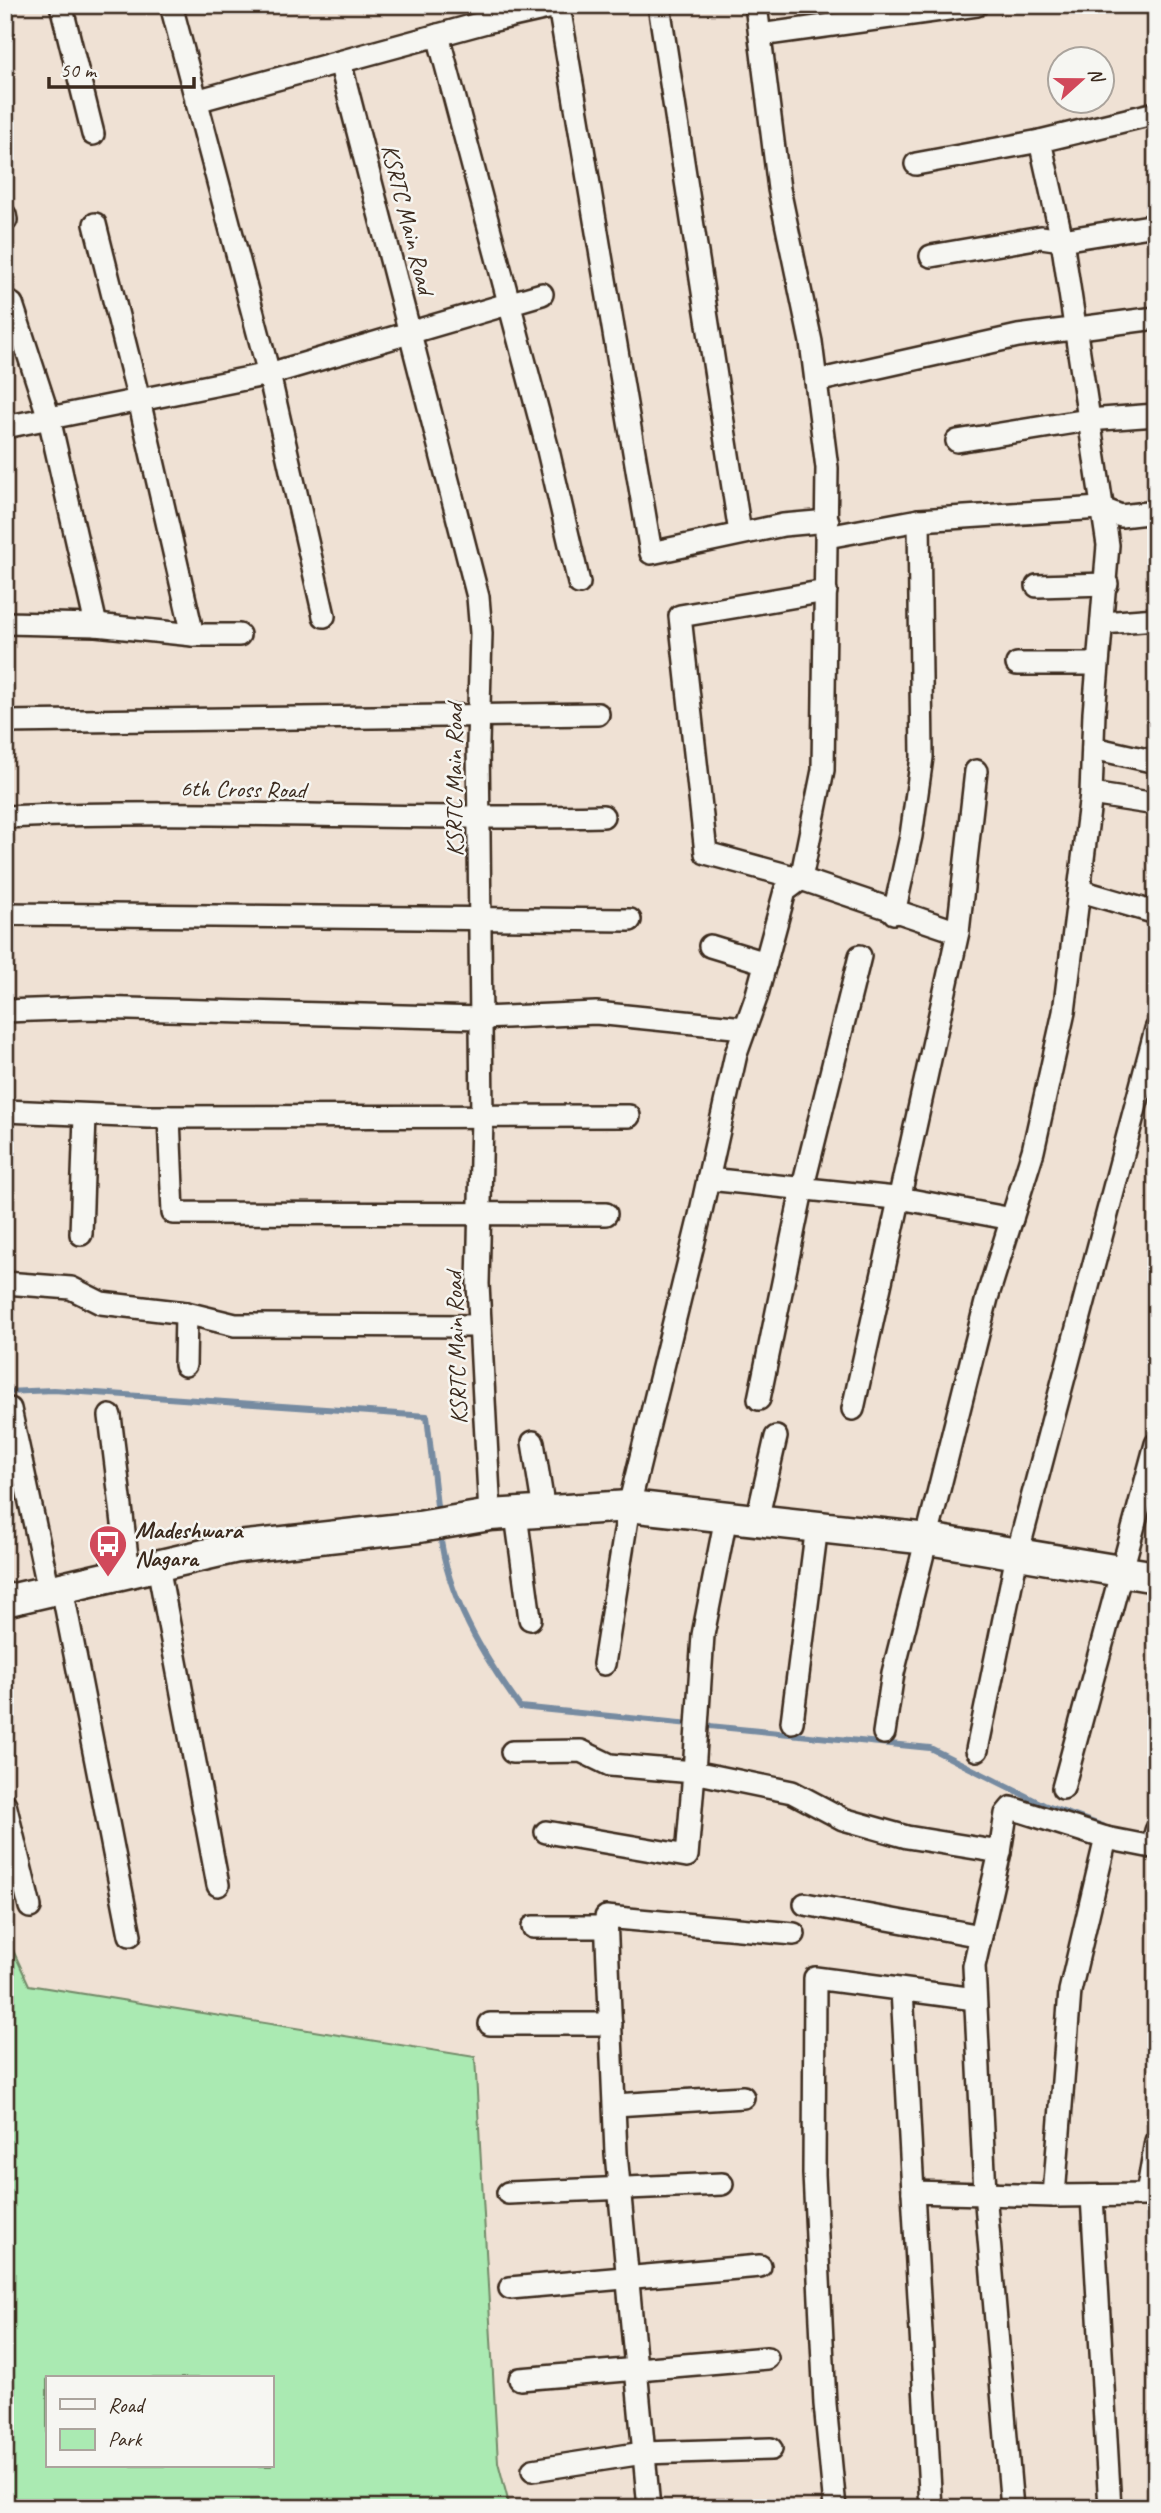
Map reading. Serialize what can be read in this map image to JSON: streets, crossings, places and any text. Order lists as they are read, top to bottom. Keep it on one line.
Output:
{"streets":{"street":["KSRTC Main Road","6th Cross Road"]},"crossings":[["KSRTC Main Road","6th Cross Road"]],"places":{"bus stop":["Madeshwara Nagara"]},"legend":["Road","Park"],"scale_bar":"50 m","north":"right"}
